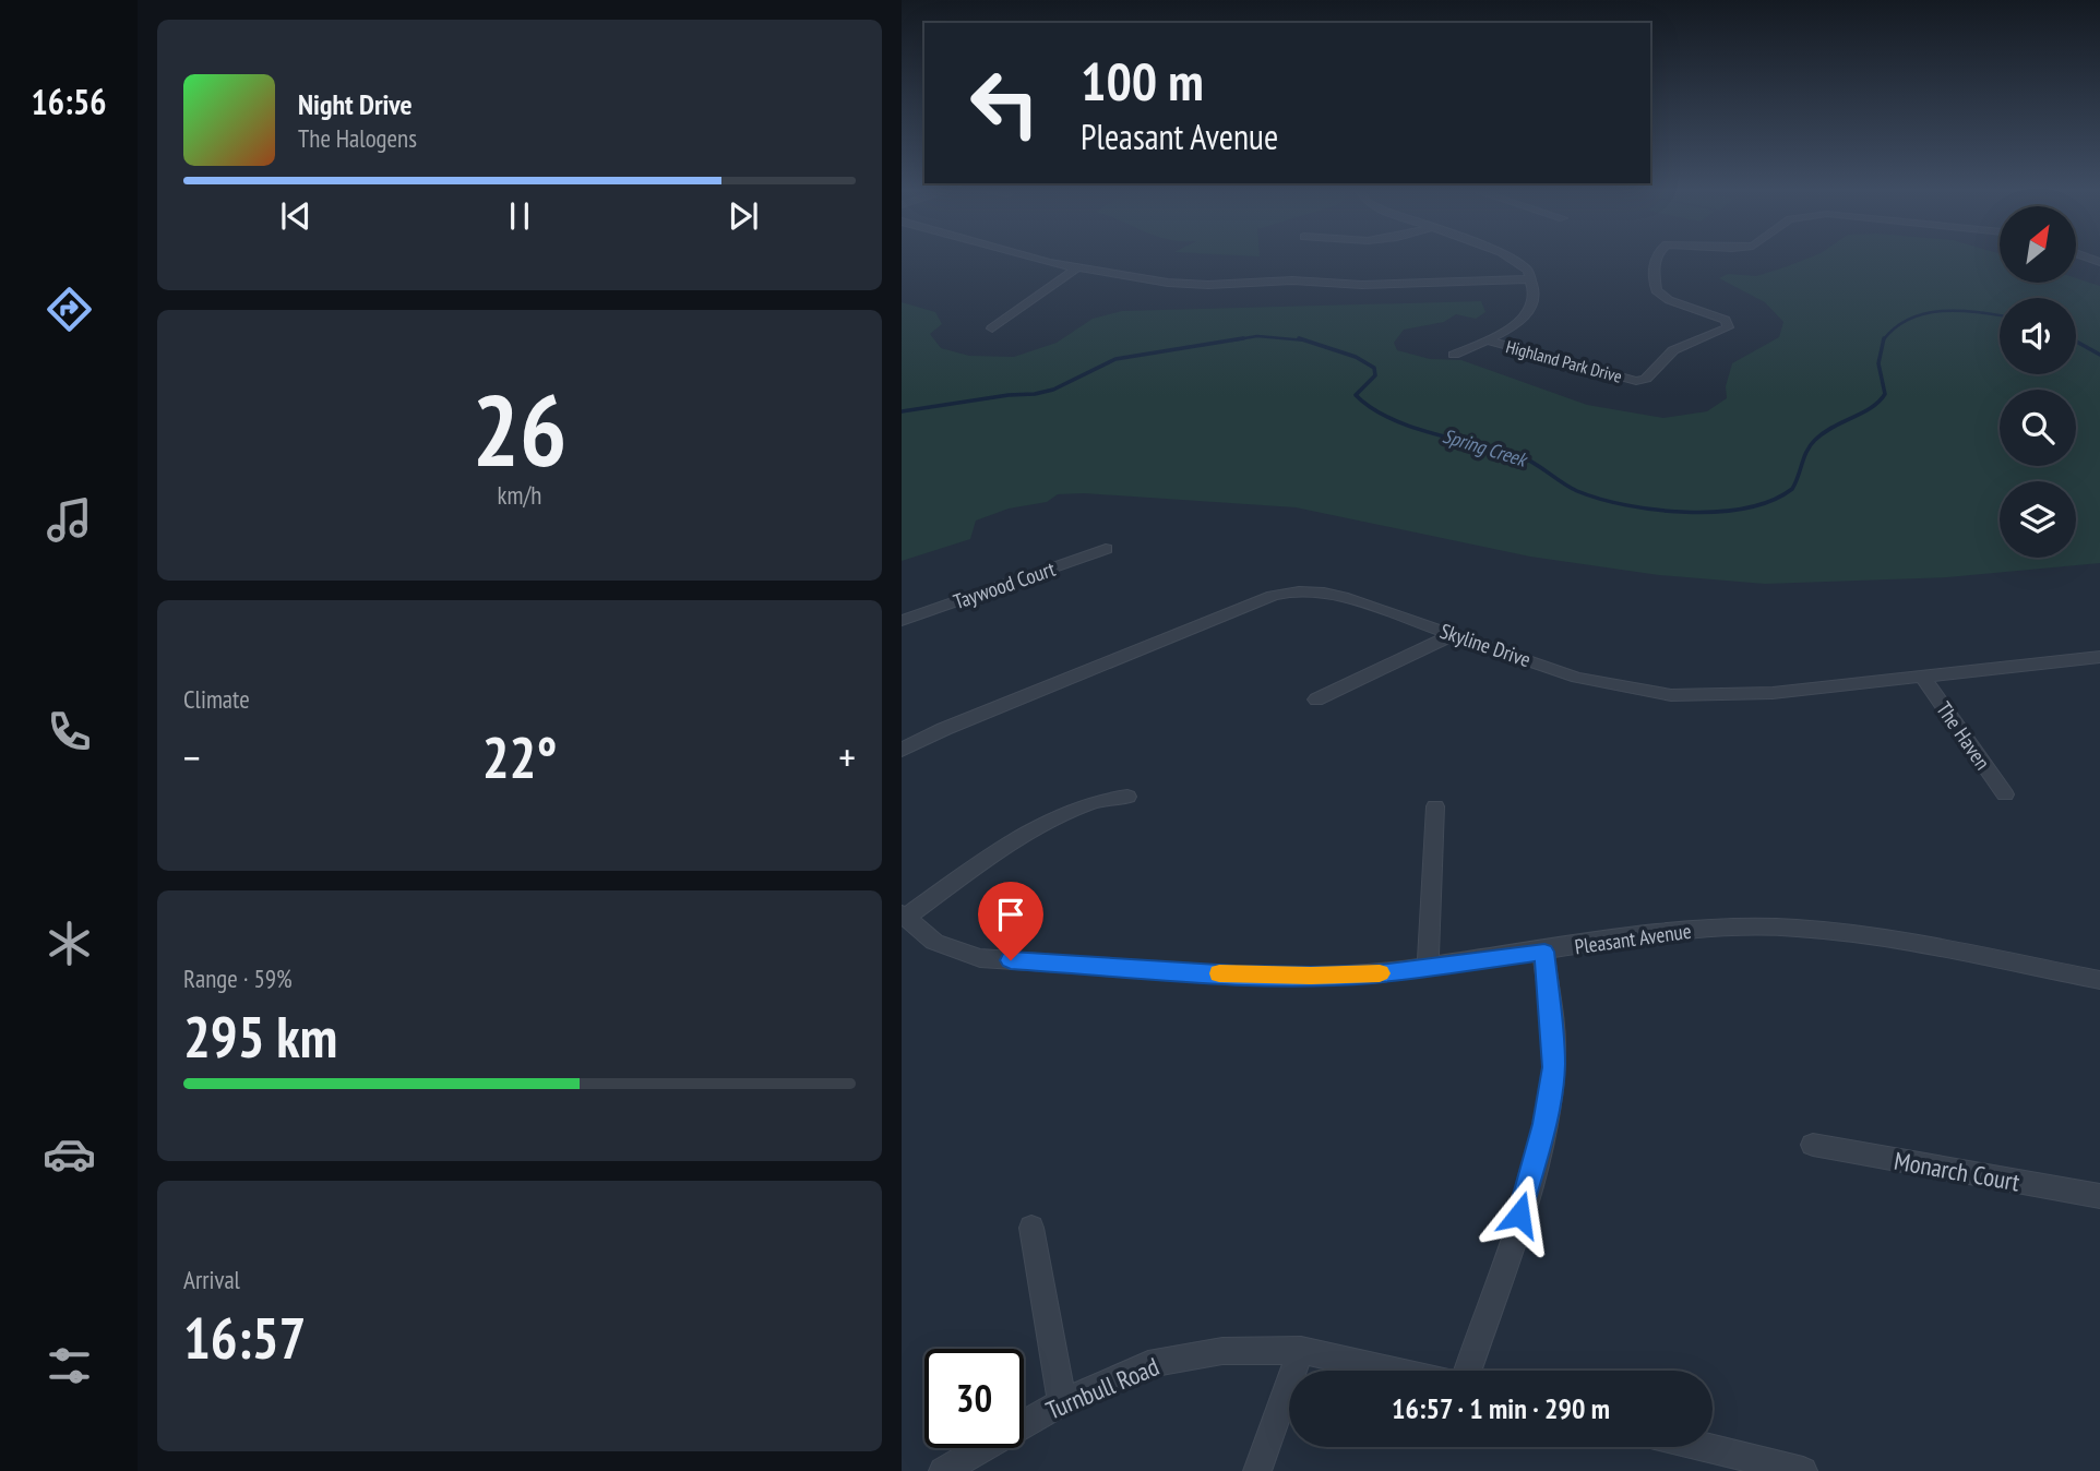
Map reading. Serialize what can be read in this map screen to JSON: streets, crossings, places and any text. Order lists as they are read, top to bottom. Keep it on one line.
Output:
{"streets":{"street":["Highland Park Drive","Taywood Court","Skyline Drive","The Haven","Pleasant Avenue","Monarch Court","Turnbull Road"]},"crossings":[["Skyline Drive","The Haven"]],"water":["Spring Creek"],"north":"top right","page":{"tabs":"16:56","turn":["100 m","Pleasant Avenue"],"song":["Night Drive","The Halogens"],"tile":[["26","km/h"],"Climate",["Range · 59%","295 km"],["Arrival","16:57"]],"heat":["−","22°","+"],"limit":"30","trip":"16:57 · 1 min · 290 m"}}
